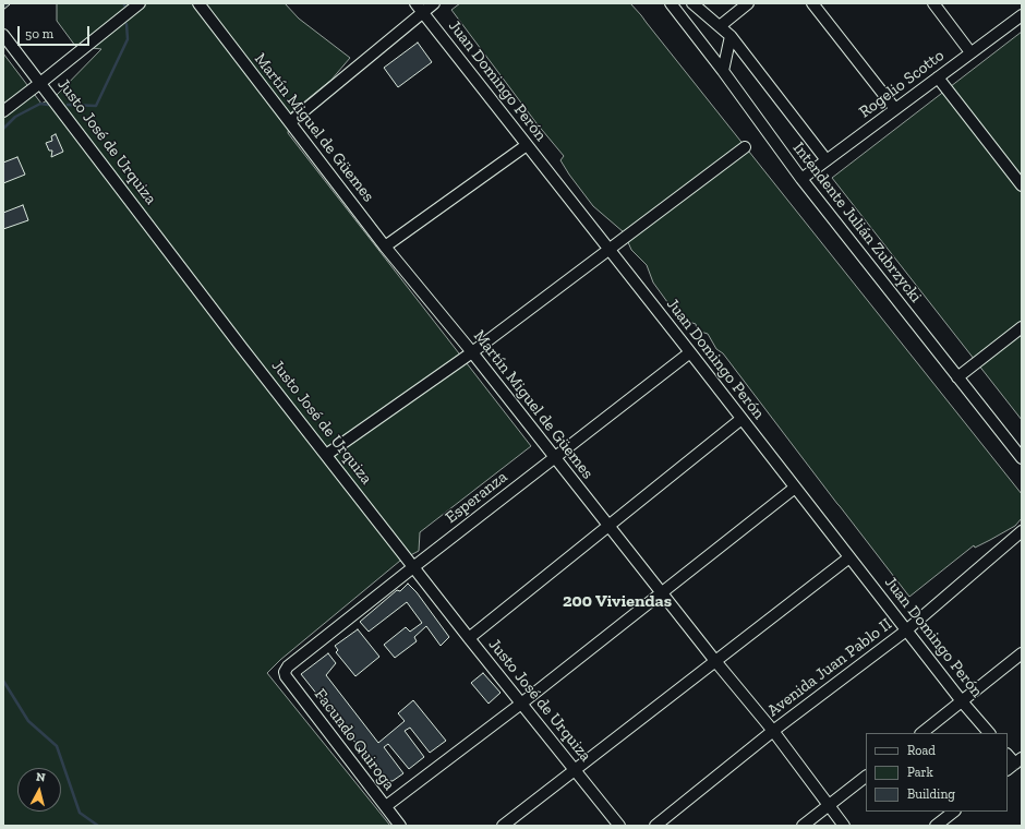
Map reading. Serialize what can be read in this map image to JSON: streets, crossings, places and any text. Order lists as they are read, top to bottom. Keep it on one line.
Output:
{"streets":{"street":["Juan Domingo Perón","Rogelio Scotto","Martín Miguel de Güemes","Justo José de Urquiza","Intendente Julián Zubrzycki","Esperanza","Avenida Juan Pablo II","Facundo Quiroga"]},"crossings":[["Juan Domingo Perón","Esperanza"],["Juan Domingo Perón","Avenida Juan Pablo II"],["Rogelio Scotto","Intendente Julián Zubrzycki"],["Martín Miguel de Güemes","Esperanza"],["Martín Miguel de Güemes","Avenida Juan Pablo II"],["Justo José de Urquiza","Esperanza"],["Esperanza","Facundo Quiroga"]],"districts":["200 Viviendas"],"legend":["Road","Park","Building"],"scale_bar":"50 m","north":"top"}
